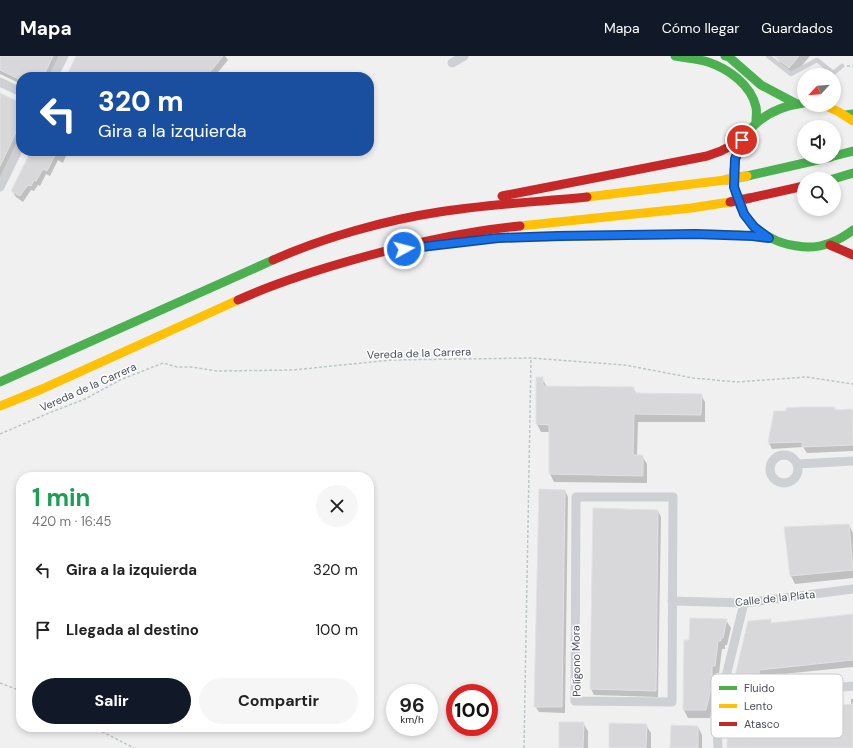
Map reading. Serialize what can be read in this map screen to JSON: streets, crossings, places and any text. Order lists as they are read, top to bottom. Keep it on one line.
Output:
{"streets":{"street":["Calle de la Plata","Polígono Mora"],"path":["Vereda de la Carrera"]},"crossings":[["Calle de la Plata","Polígono Mora"]],"legend":["Fluido","Lento","Atasco"],"north":"bottom left","page":{"header":"Mapa","nav":["Mapa","Cómo llegar","Guardados"],"turn":["320 m","Gira a la izquierda"],"heading":["1 min","420 m · 16:45"],"list":[{"name":"Gira a la izquierda","value":"320 m"},{"name":"Llegada al destino","value":"100 m"}],"buttons":["Salir","Compartir"],"speed":"96 km/h","limit":"100"}}
